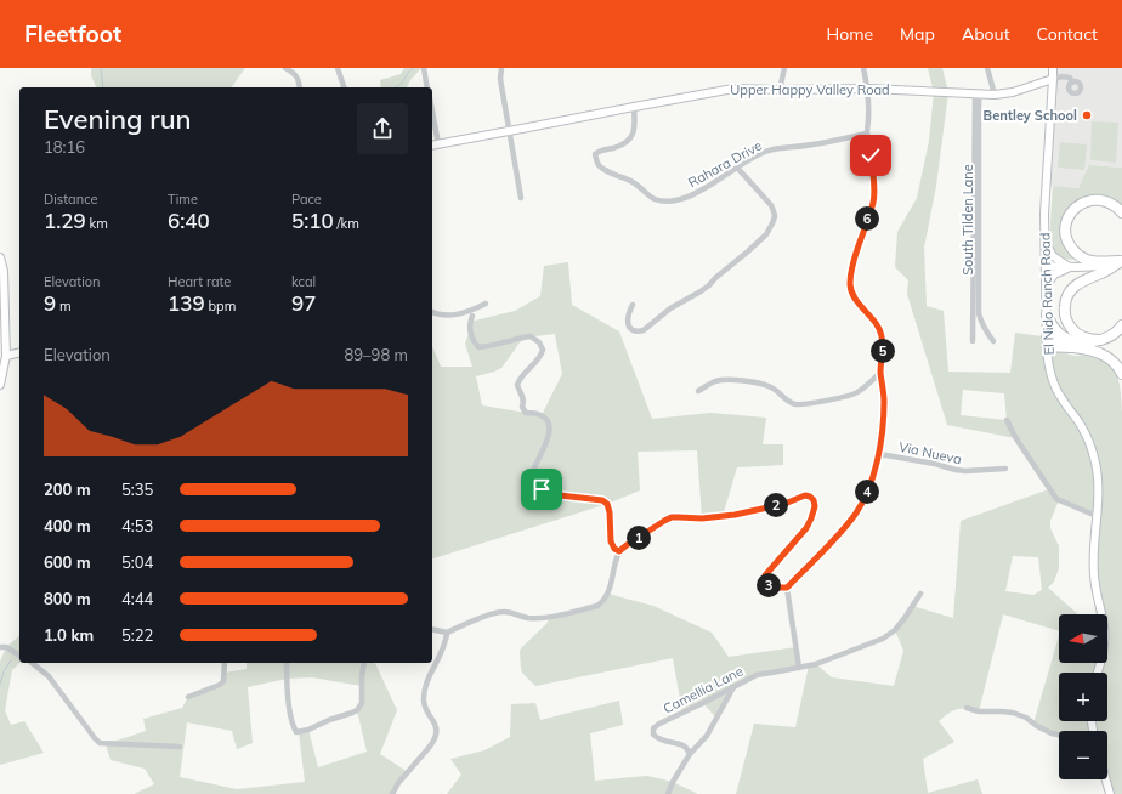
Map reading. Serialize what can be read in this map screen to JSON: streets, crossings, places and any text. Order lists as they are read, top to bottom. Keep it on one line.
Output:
{"streets":{"street":["Upper Happy Valley Road","Rahara Drive","South Tilden Lane","El Nido Ranch Road","Via Nueva","Camellia Lane"]},"crossings":[["Upper Happy Valley Road","Rahara Drive"],["Upper Happy Valley Road","South Tilden Lane"],["Upper Happy Valley Road","El Nido Ranch Road"]],"places":["Bentley School"],"north":"left","page":{"header":"Fleetfoot","nav":["Home","Map","About","Contact"],"heading":["Evening run","18:16"],"stats":[["Distance","1.29 km"],["Time","6:40"],["Pace","5:10 /km"],["Elevation","9 m"],["Heart rate","139 bpm"],["kcal","97"]],"pins":["6","5","4","2","1","3"],"chart":["Elevation","89–98 m"],"list":[{"name":"200 m","note":"5:35"},{"name":"400 m","note":"4:53"},{"name":"600 m","note":"5:04"},{"name":"800 m","note":"4:44"},{"name":"1.0 km","note":"5:22"}],"map_buttons":["+","−"]}}
